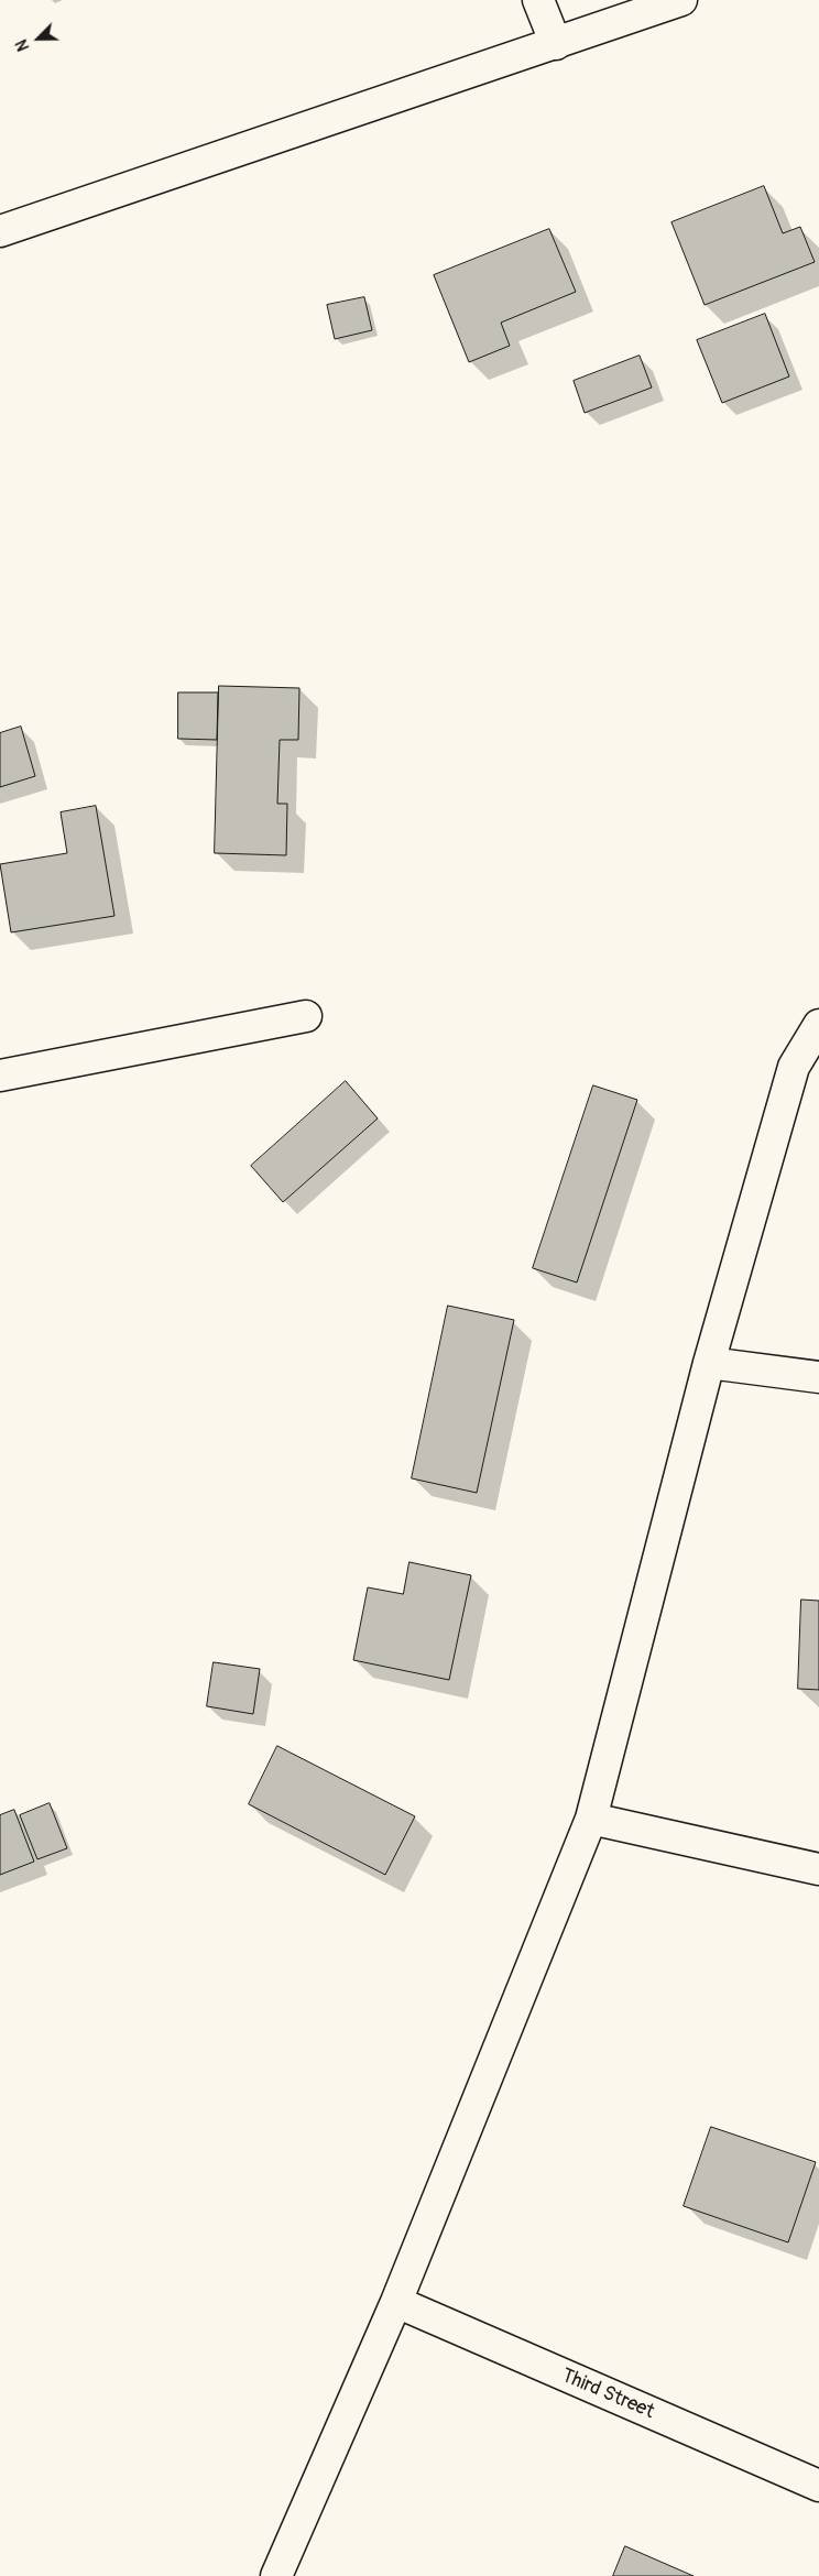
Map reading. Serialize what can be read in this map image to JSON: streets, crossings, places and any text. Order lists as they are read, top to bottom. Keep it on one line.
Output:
{"streets":{"street":["Third Street"]},"north":"bottom left"}
